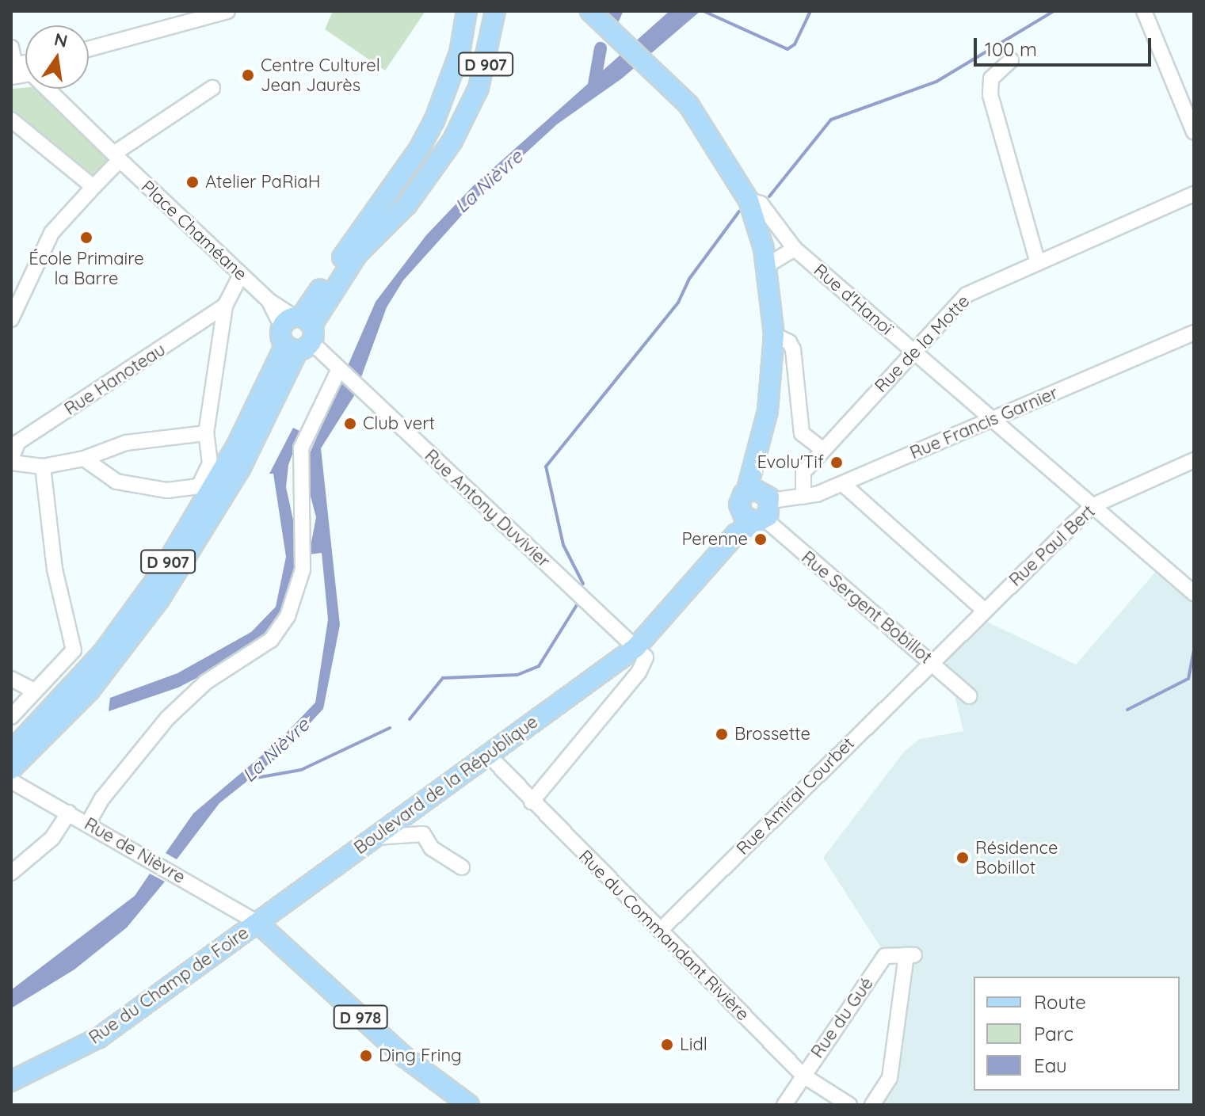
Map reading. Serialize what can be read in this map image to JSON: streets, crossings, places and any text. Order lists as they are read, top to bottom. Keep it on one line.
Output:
{"streets":{"main road":["D 907","Boulevard de la République","Rue du Champ de Foire","D 978"],"street":["Place Chaméane","Rue d'Hanoï","Rue de la Motte","Rue Hanoteau","Rue Francis Garnier","Rue Antony Duvivier","Rue Paul Bert","Rue Sergent Bobillot","Rue Amiral Courbet","Rue de Nièvre","Rue du Commandant Rivière","Rue du Gué"]},"crossings":[["D 907","Place Chaméane"],["D 907","Rue Antony Duvivier"],["D 907","Rue de Nièvre"],["Place Chaméane","Rue Antony Duvivier"],["Rue d'Hanoï","Rue de la Motte"],["Rue d'Hanoï","Rue Francis Garnier"],["Rue d'Hanoï","Rue Paul Bert"],["Rue de la Motte","Rue Francis Garnier"],["Rue Francis Garnier","Rue Sergent Bobillot"],["Rue Francis Garnier","Boulevard de la République"],["Rue Antony Duvivier","Boulevard de la République"],["Rue Paul Bert","Rue Sergent Bobillot"],["Rue Paul Bert","Rue Amiral Courbet"],["Rue Sergent Bobillot","Boulevard de la République"],["Rue Sergent Bobillot","Rue Amiral Courbet"],["Boulevard de la République","Rue de Nièvre"],["Boulevard de la République","Rue du Commandant Rivière"],["Boulevard de la République","Rue du Champ de Foire"],["Boulevard de la République","D 978"],["Rue Amiral Courbet","Rue du Commandant Rivière"],["Rue de Nièvre","Rue du Champ de Foire"],["Rue de Nièvre","D 978"],["Rue du Commandant Rivière","Rue du Gué"],["Rue du Champ de Foire","D 978"]],"water":["La Nièvre"],"places":["Centre Culturel Jean Jaurès","Atelier PaRiaH","École Primaire la Barre","Club vert","Evolu'Tif","Perenne","Brossette","Résidence Bobillot","Lidl","Ding Fring"],"legend":["Route","Parc","Eau"],"scale_bar":"100 m","north":"top"}
